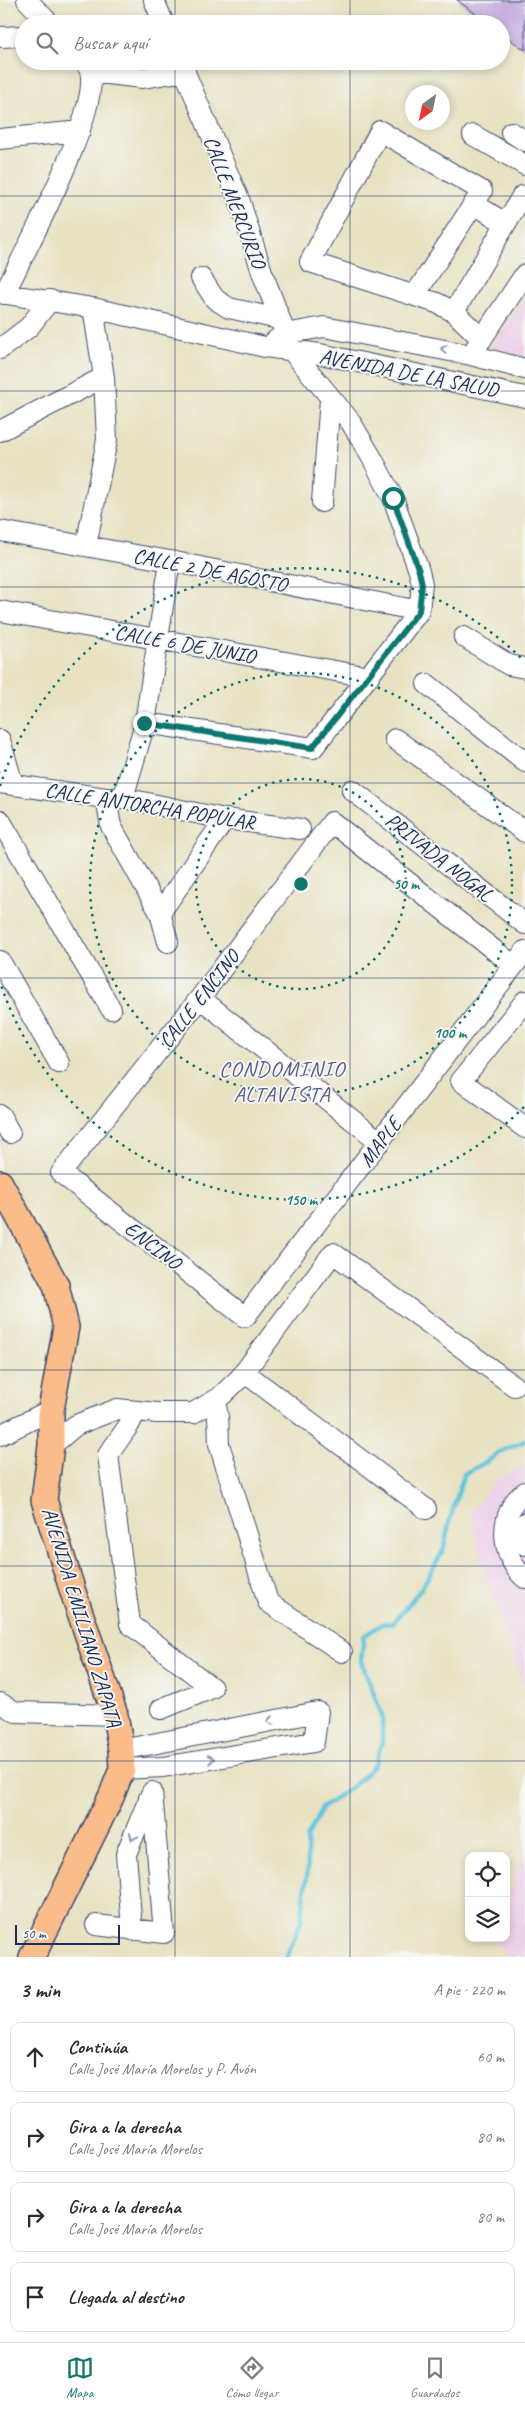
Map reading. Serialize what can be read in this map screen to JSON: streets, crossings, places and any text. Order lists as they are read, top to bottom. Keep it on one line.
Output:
{"streets":{"main road":["AVENIDA EMILIANO ZAPATA"],"street":["CALLE MERCURIO","AVENIDA DE LA SALUD","CALLE 2 DE AGOSTO","CALLE 6 DE JUNIO","CALLE ANTORCHA POPULAR","PRIVADA NOGAL","CALLE ENCINO","MAPLE","ENCINO"]},"crossings":[["CALLE MERCURIO","AVENIDA DE LA SALUD"],["CALLE MERCURIO","CALLE 2 DE AGOSTO"],["CALLE ENCINO","MAPLE"],["CALLE ENCINO","ENCINO"],["MAPLE","ENCINO"]],"districts":["CONDOMINIO ALTAVISTA"],"scale_bar":"50 m","north":"bottom left","page":{"search":"Buscar aquí","scale":"50 m","heading":["3 min","A pie · 220 m"],"list":[["Continúa","Calle José María Morelos y P. Avón","60 m"],["Gira a la derecha","Calle José María Morelos","80 m"],["Gira a la derecha","Calle José María Morelos","80 m"],"Llegada al destino"],"nav":["Mapa","Cómo llegar","Guardados"]},"rings":["50 m","100 m","150 m"]}
